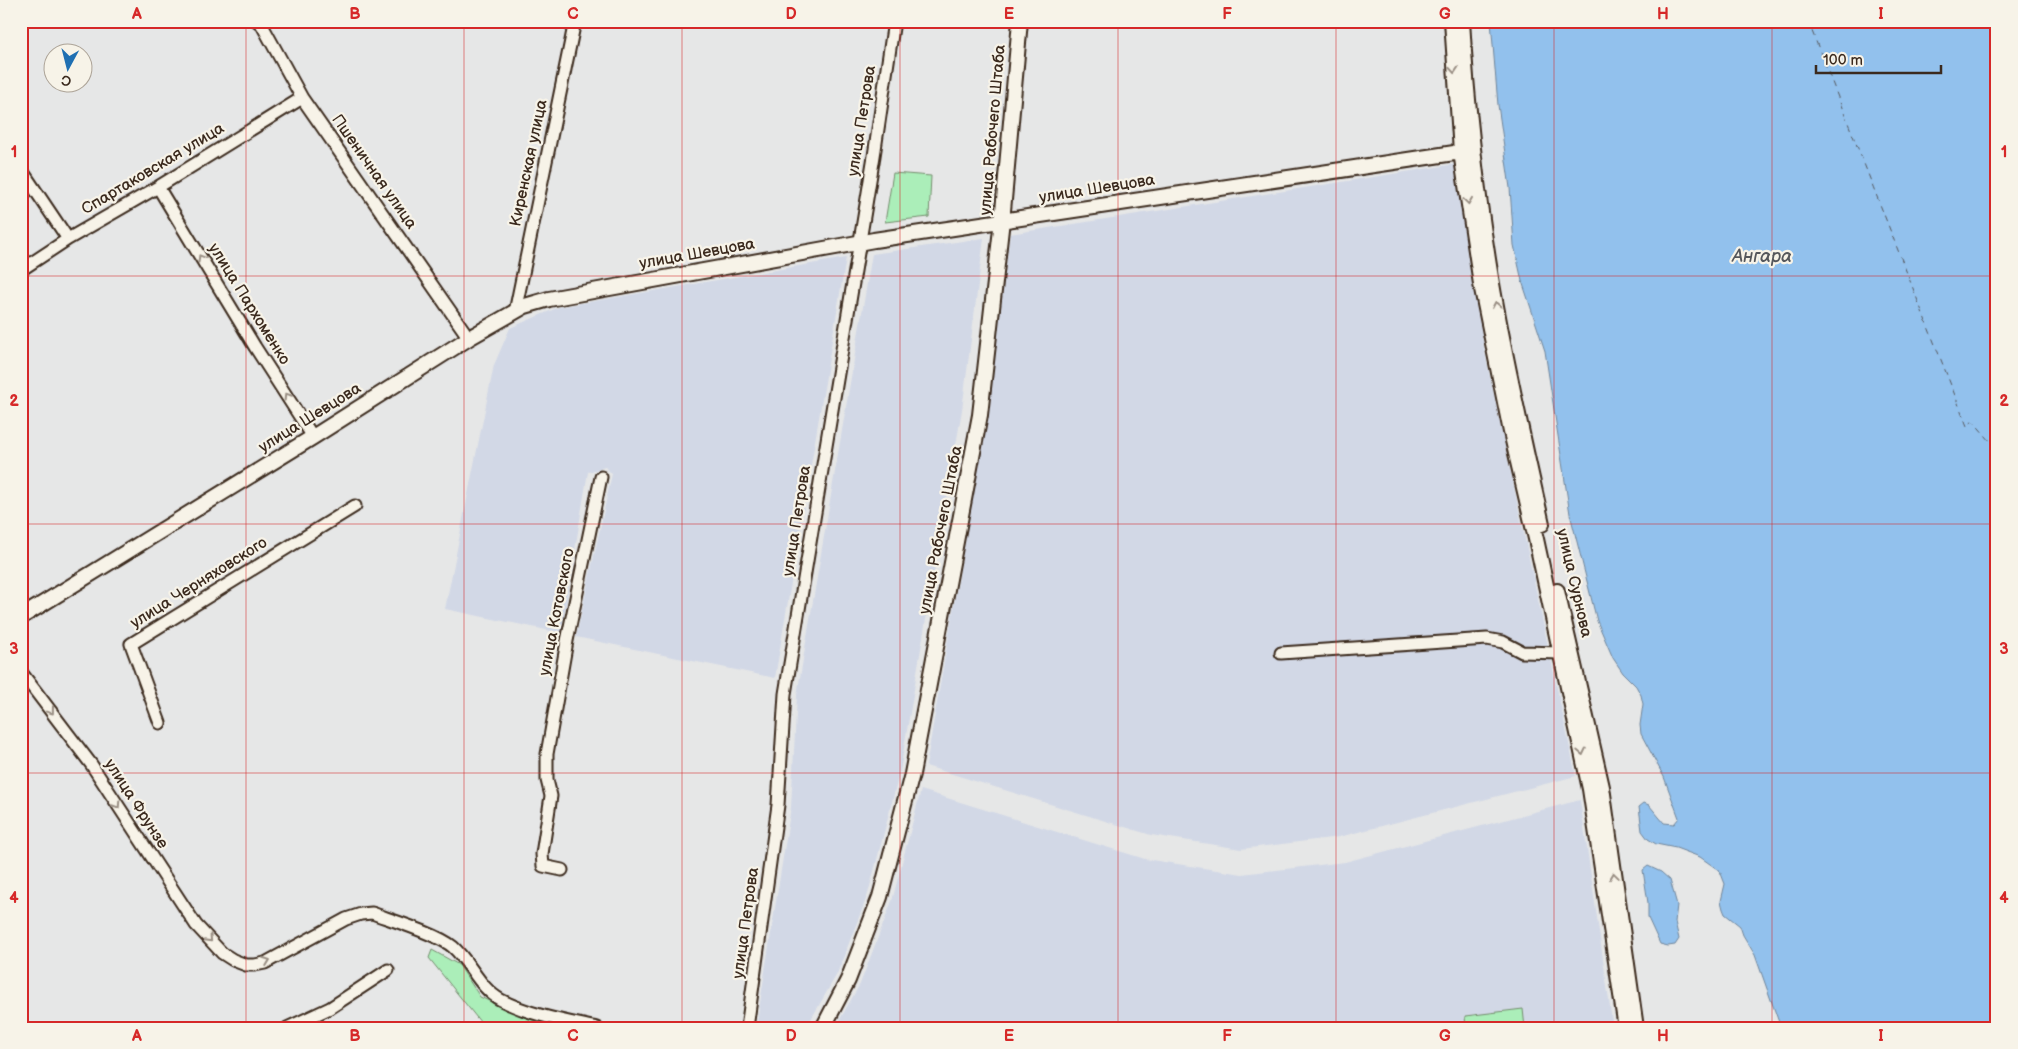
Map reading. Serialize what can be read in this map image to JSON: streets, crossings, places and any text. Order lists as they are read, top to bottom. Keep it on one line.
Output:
{"streets":{"main road":["улица Рабочего Штаба","улица Шевцова","улица Сурнова"],"street":["улица Петрова","Киренская улица","Спартаковская улица","Пшеничная улица","улица Пархоменко","улица Черняховского","улица Котовского","улица Фрунзе"]},"crossings":[["улица Петрова","улица Шевцова"],["улица Рабочего Штаба","улица Шевцова"],["Киренская улица","улица Шевцова"],["Спартаковская улица","Пшеничная улица"],["Спартаковская улица","улица Пархоменко"],["Пшеничная улица","улица Шевцова"],["улица Шевцова","улица Пархоменко"],["улица Шевцова","улица Сурнова"]],"one_way":["улица Пархоменко","улица Фрунзе"],"water":["Ангара"],"scale_bar":"100 m","north":"bottom","grid":{"columns":["A","B","C","D","E","F","G","H","I"],"rows":["1","2","3","4"]}}
